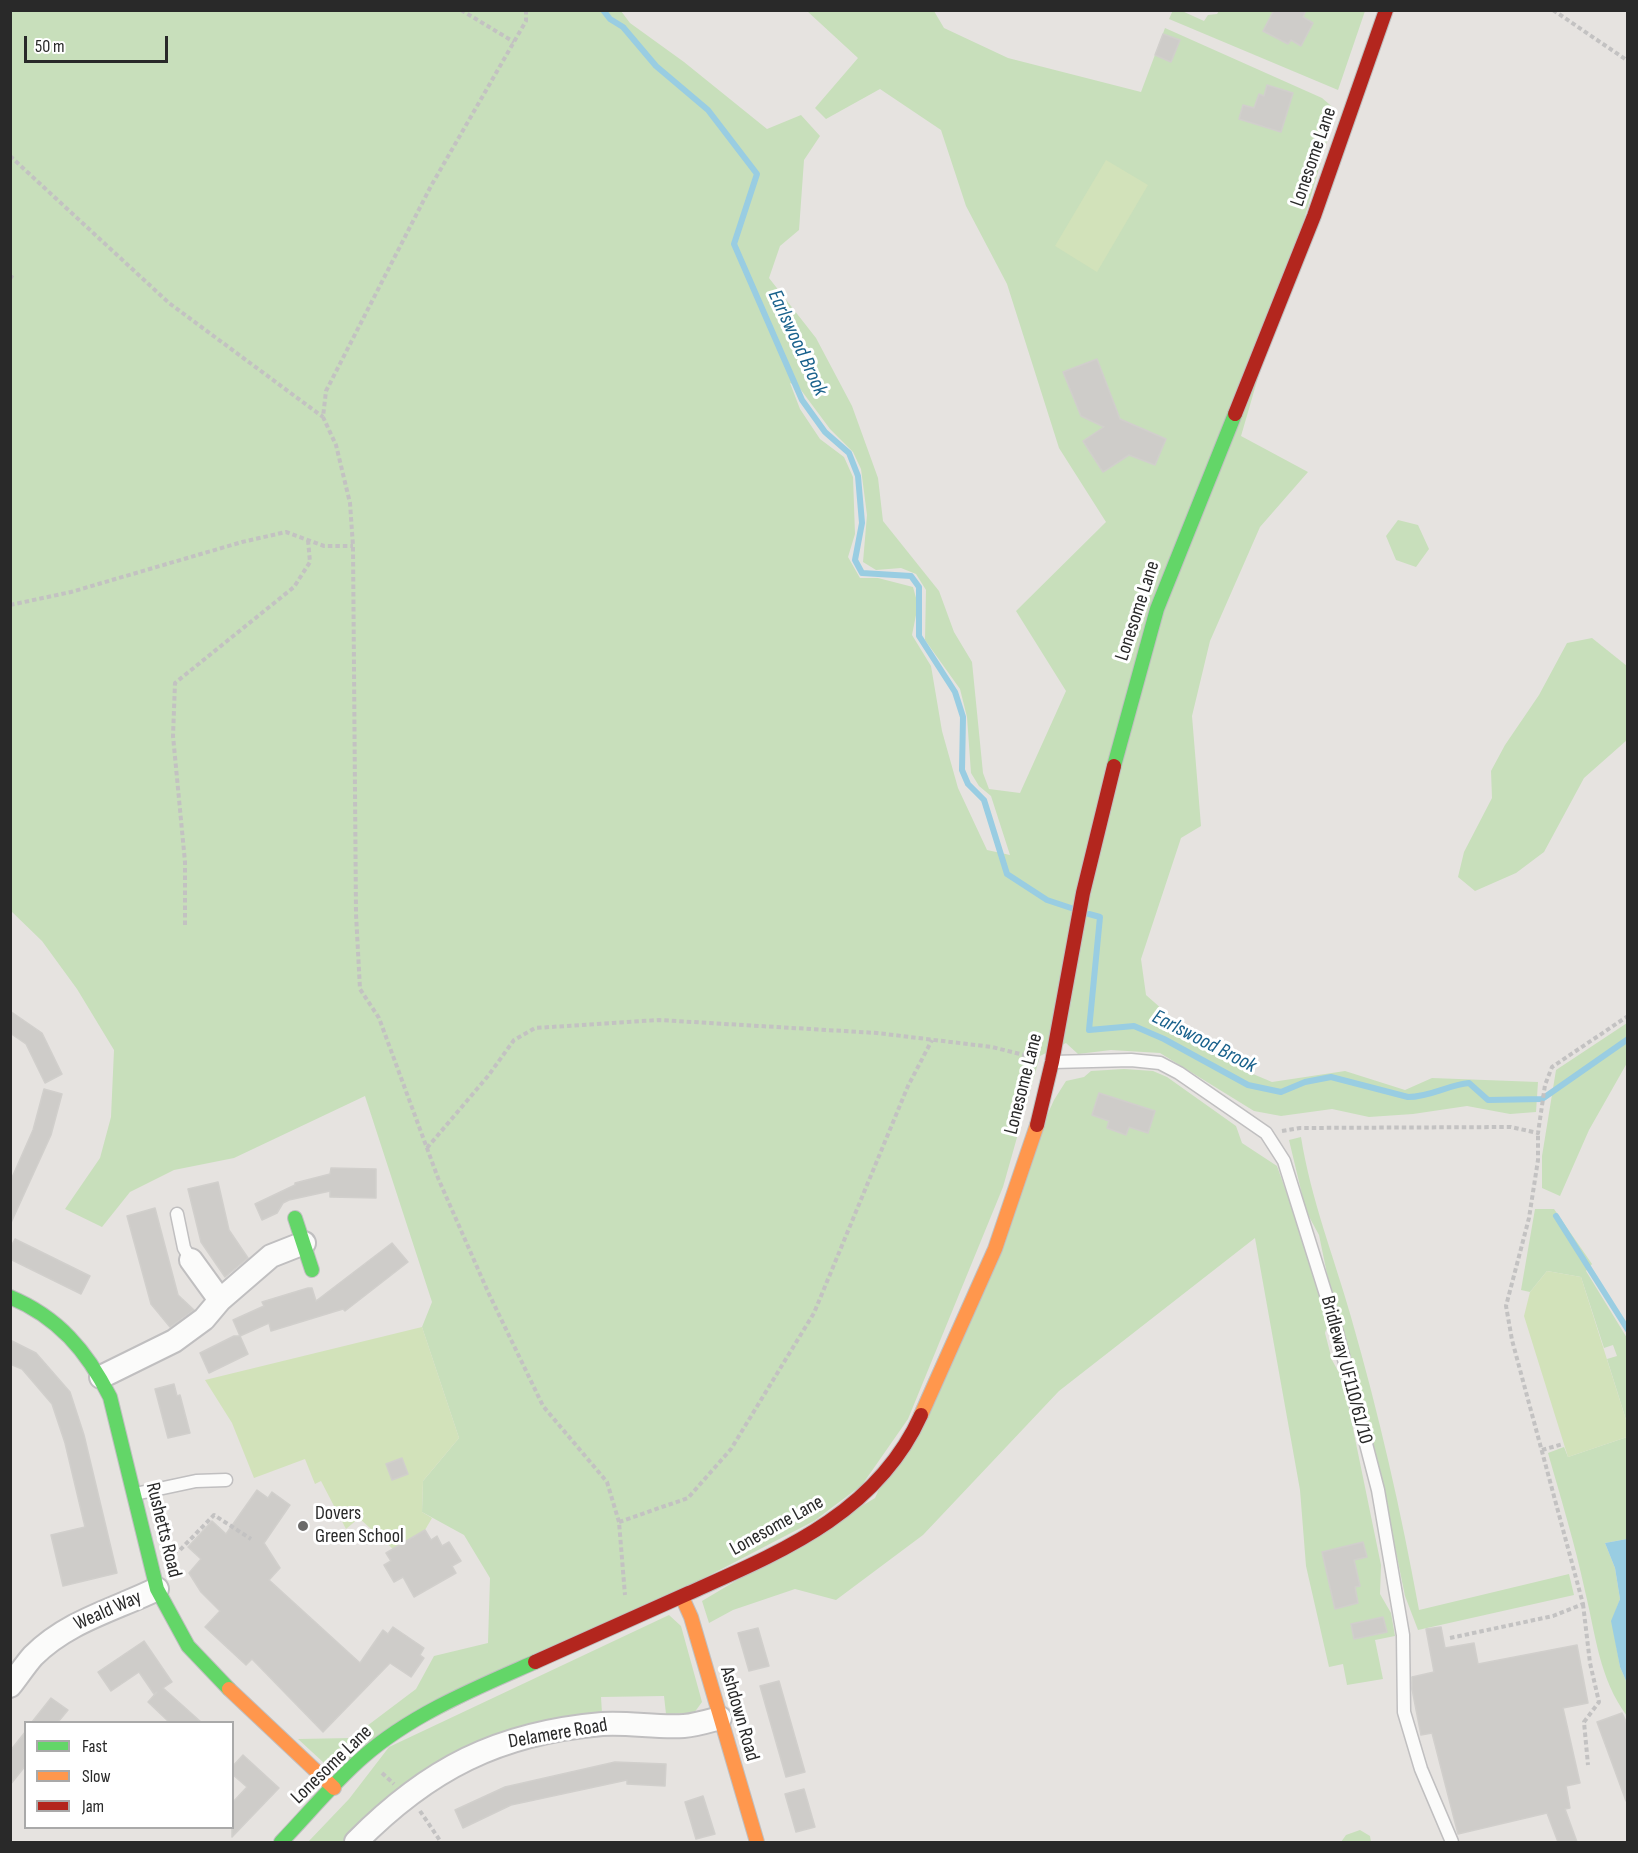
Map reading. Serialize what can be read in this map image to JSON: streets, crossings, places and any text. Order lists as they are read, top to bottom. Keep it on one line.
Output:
{"streets":{"street":["Lonesome Lane","Rushetts Road","Weald Way","Ashdown Road","Delamere Road"],"lane":["Bridleway UF110/61/10"]},"crossings":[["Lonesome Lane","Bridleway UF110/61/10"],["Lonesome Lane","Rushetts Road"],["Lonesome Lane","Ashdown Road"],["Rushetts Road","Weald Way"],["Ashdown Road","Delamere Road"]],"water":["Earlswood Brook"],"places":["Dovers Green School"],"legend":["Fast","Slow","Jam"],"scale_bar":"50 m"}
